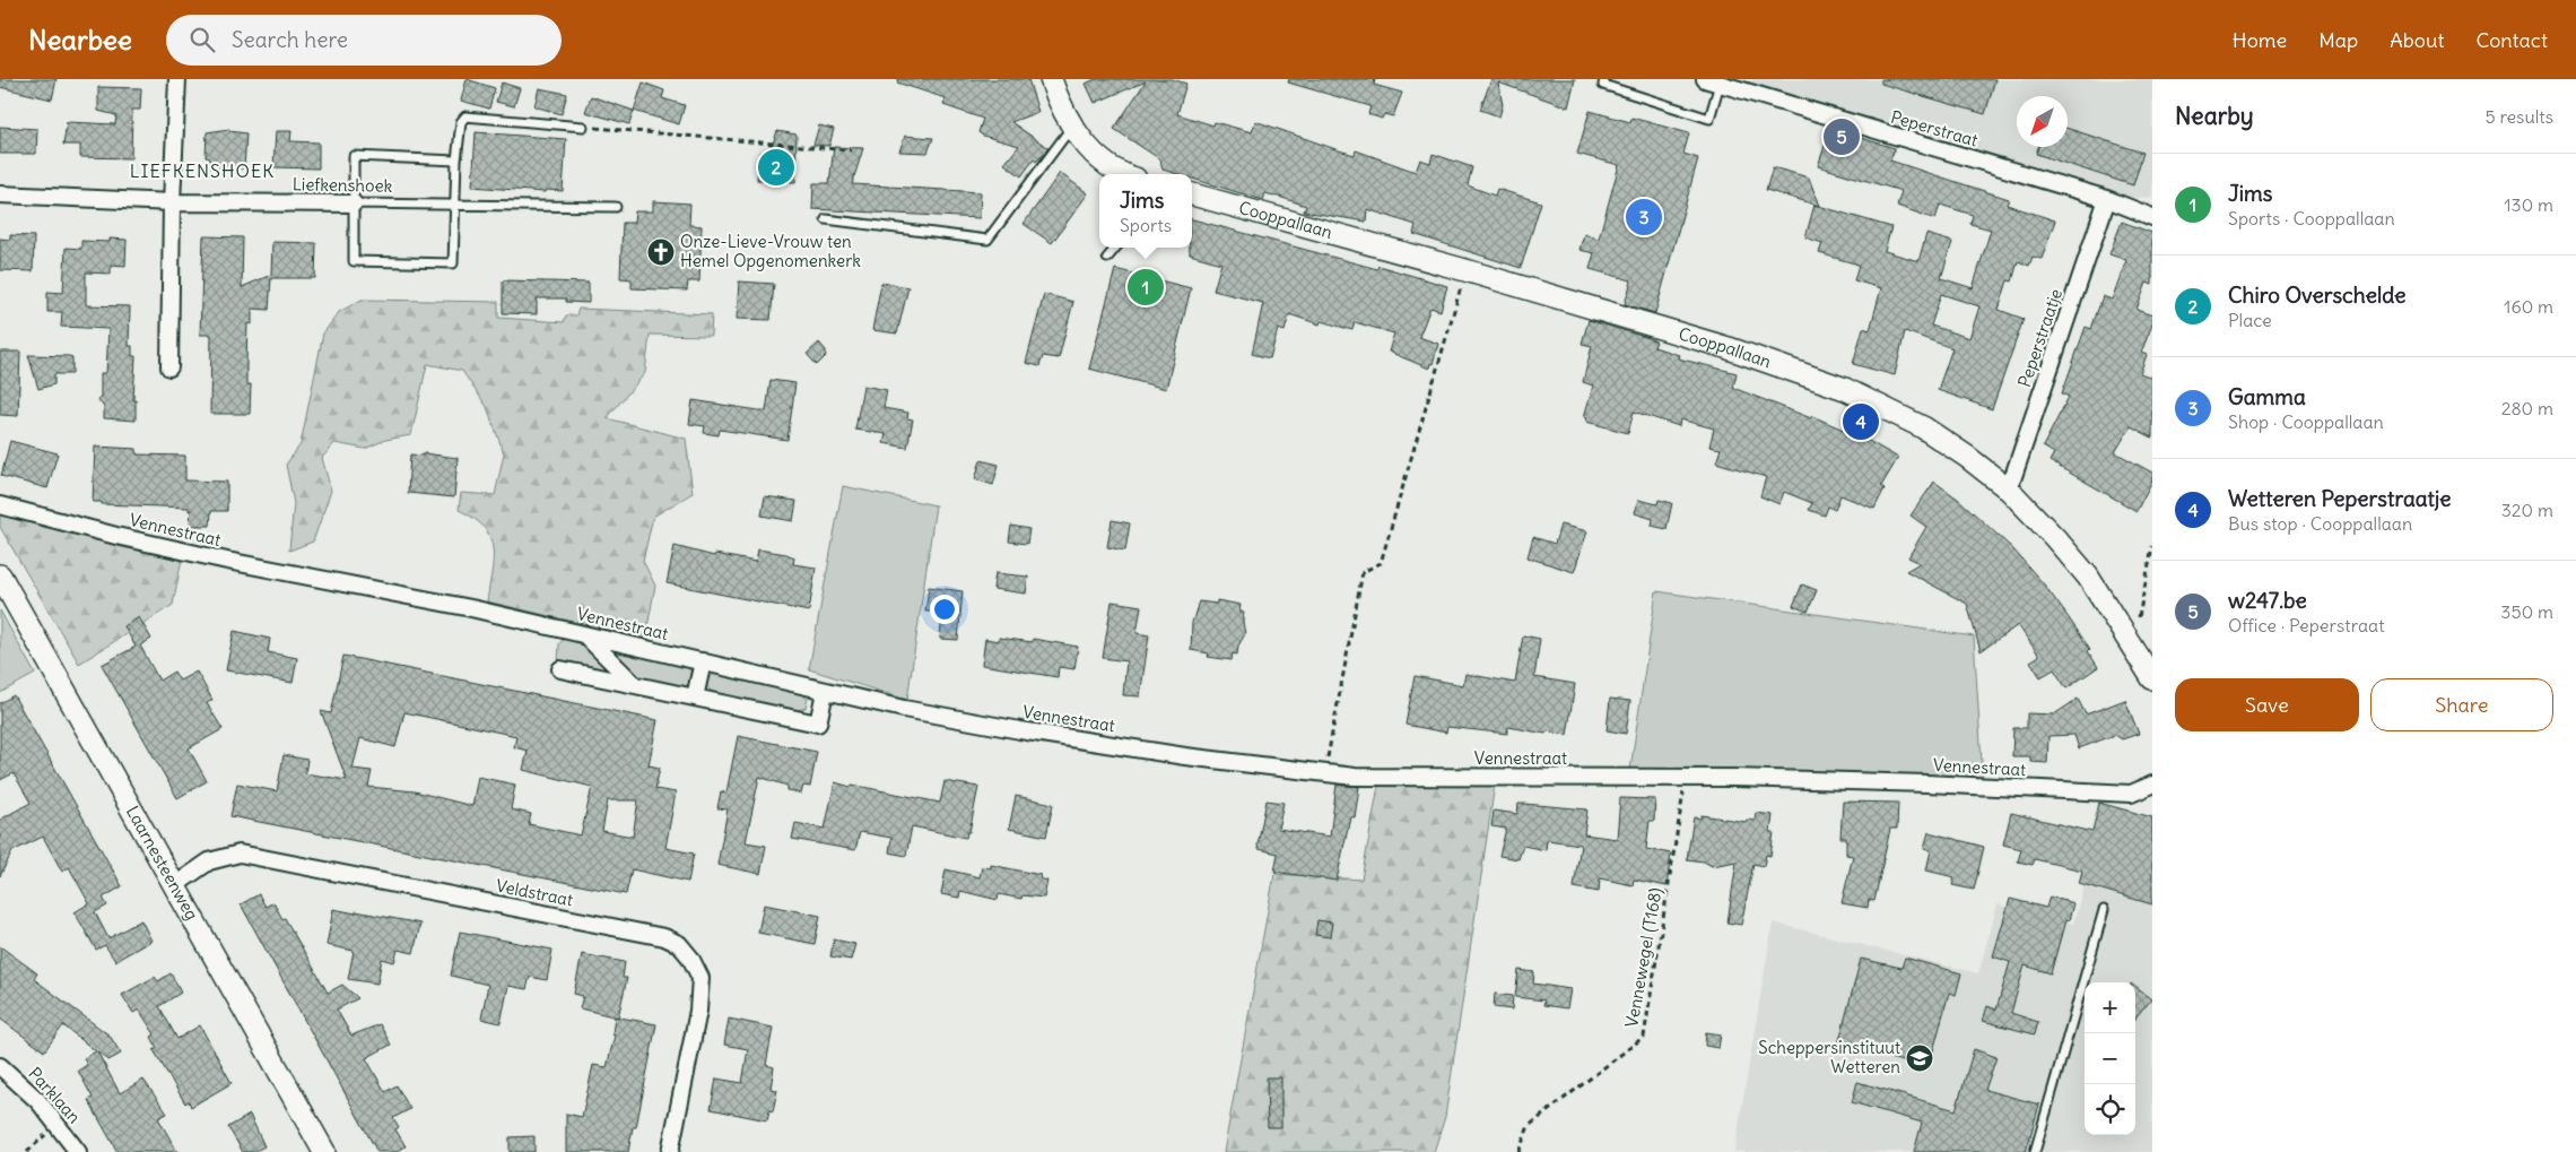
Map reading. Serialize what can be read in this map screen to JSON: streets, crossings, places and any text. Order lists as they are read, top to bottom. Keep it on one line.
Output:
{"streets":{"street":["Peperstraat","Liefkenshoek","Cooppallaan","Peperstraatje","Vennestraat","Laarnesteenweg","Veldstraat","Parklaan"],"path":["Vennewegel (T168)"]},"crossings":[["Peperstraat","Peperstraatje"],["Cooppallaan","Peperstraatje"],["Vennestraat","Vennewegel (T168)"],["Laarnesteenweg","Veldstraat"]],"districts":["LIEFKENSHOEK"],"places":{"church":["Onze-Lieve-Vrouw ten Hemel Opgenomenkerk"],"school or university":["Scheppersinstituut Wetteren"]},"north":"bottom left","page":{"header":"Nearbee","search":"Search here","nav":["Home","Map","About","Contact"],"heading":["Nearby","5 results"],"pins":["5","2","3","1","4"],"list":[{"mark":"1","name":"Jims","note":"Sports · Cooppallaan","value":"130 m"},{"mark":"2","name":"Chiro Overschelde","note":"Place","value":"160 m"},{"mark":"3","name":"Gamma","note":"Shop · Cooppallaan","value":"280 m"},{"mark":"4","name":"Wetteren Peperstraatje","note":"Bus stop · Cooppallaan","value":"320 m"},{"mark":"5","name":"w247.be","note":"Office · Peperstraat","value":"350 m"}],"popup":["Jims","Sports"],"buttons":["Save","Share"],"map_buttons":["+","−"]}}
